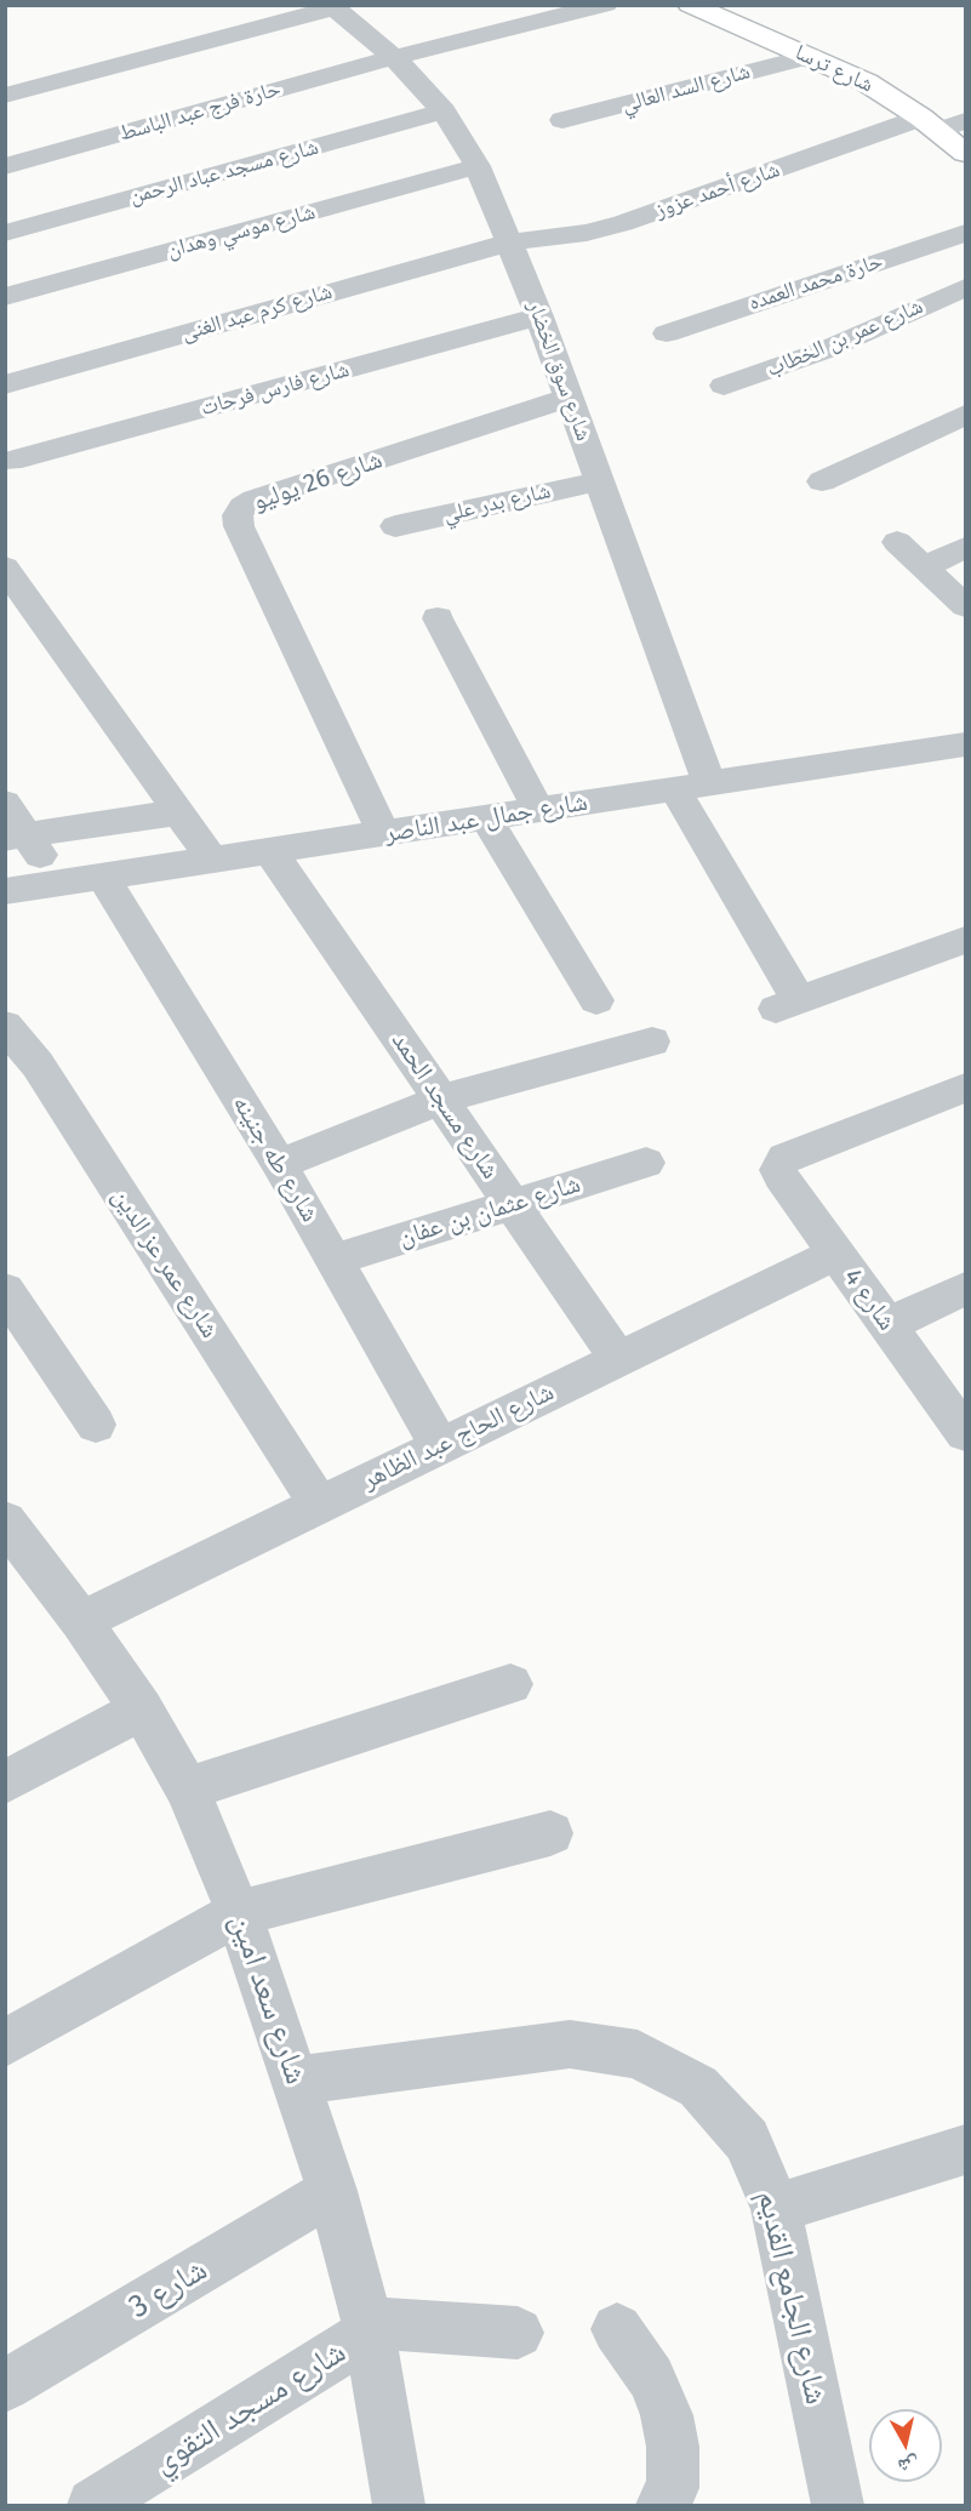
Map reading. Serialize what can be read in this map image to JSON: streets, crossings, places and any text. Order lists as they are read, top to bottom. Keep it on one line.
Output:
{"streets":{"main road":["شارع ترسا"],"street":["شارع السد العالي","حارة فرج عبد الباسط","شارع مسجد عباد الرحمن","شارع أحمد عزوز","شارع موسي وهدان","حارة محمد العمده","شارع كرم عبد الغنى","شارع عمر بن الخطاب","شارع سوق الخضار","شارع فارس فرحات","شارع 26 يوليو","شارع بدر علي","شارع جمال عبد الناصر","شارع مسجد الحمد","شارع طه جنينه","شارع عثمان بن عفان","شارع عمر عز الدين","شارع 4","شارع الحاج عبد الظاهر","شارع سعد امين","شارع 3","شارع الجامع القديم","شارع مسجد التقوي"]},"crossings":[["شارع ترسا","شارع السد العالي"],["شارع ترسا","شارع أحمد عزوز"],["حارة فرج عبد الباسط","شارع سوق الخضار"],["شارع مسجد عباد الرحمن","شارع سوق الخضار"],["شارع أحمد عزوز","شارع كرم عبد الغنى"],["شارع أحمد عزوز","شارع سوق الخضار"],["شارع موسي وهدان","شارع سوق الخضار"],["شارع كرم عبد الغنى","شارع سوق الخضار"],["شارع سوق الخضار","شارع فارس فرحات"],["شارع سوق الخضار","شارع 26 يوليو"],["شارع سوق الخضار","شارع بدر علي"],["شارع سوق الخضار","شارع جمال عبد الناصر"],["شارع 26 يوليو","شارع جمال عبد الناصر"],["شارع جمال عبد الناصر","شارع مسجد الحمد"],["شارع جمال عبد الناصر","شارع طه جنينه"],["شارع مسجد الحمد","شارع عثمان بن عفان"],["شارع مسجد الحمد","شارع الحاج عبد الظاهر"],["شارع طه جنينه","شارع عثمان بن عفان"],["شارع طه جنينه","شارع الحاج عبد الظاهر"],["شارع عمر عز الدين","شارع الحاج عبد الظاهر"],["شارع 4","شارع الحاج عبد الظاهر"],["شارع الحاج عبد الظاهر","شارع سعد امين"],["شارع سعد امين","شارع 3"],["شارع سعد امين","شارع الجامع القديم"],["شارع سعد امين","شارع مسجد التقوي"]],"north":"bottom"}
